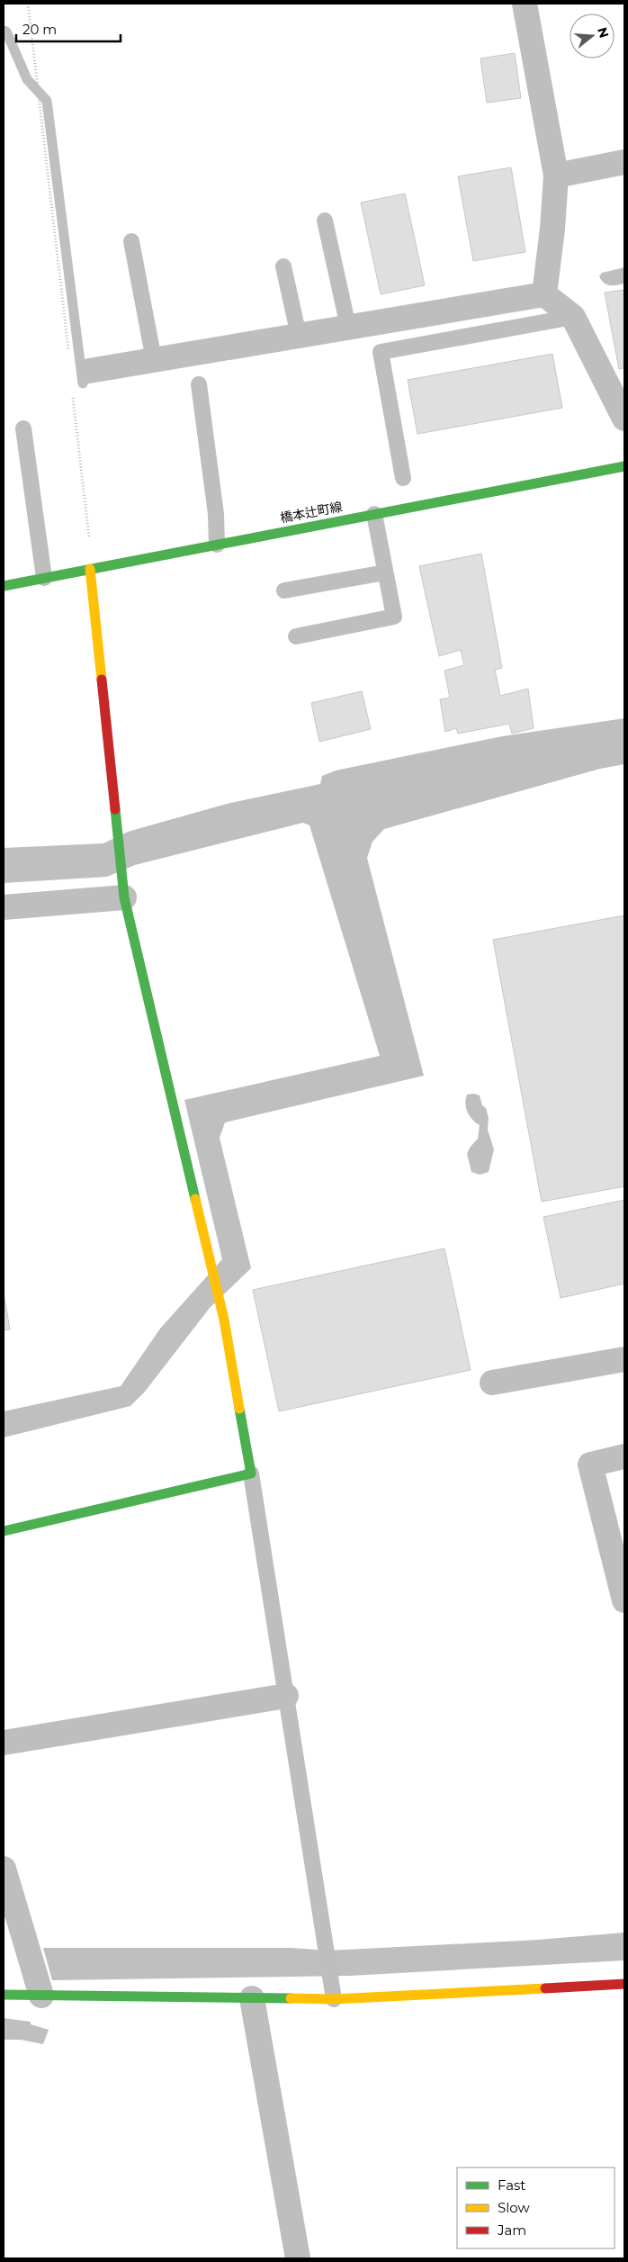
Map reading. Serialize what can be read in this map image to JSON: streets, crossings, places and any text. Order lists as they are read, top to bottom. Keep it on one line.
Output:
{"streets":{"street":["橋本辻町線"]},"legend":["Fast","Slow","Jam"],"scale_bar":"20 m","north":"right"}
